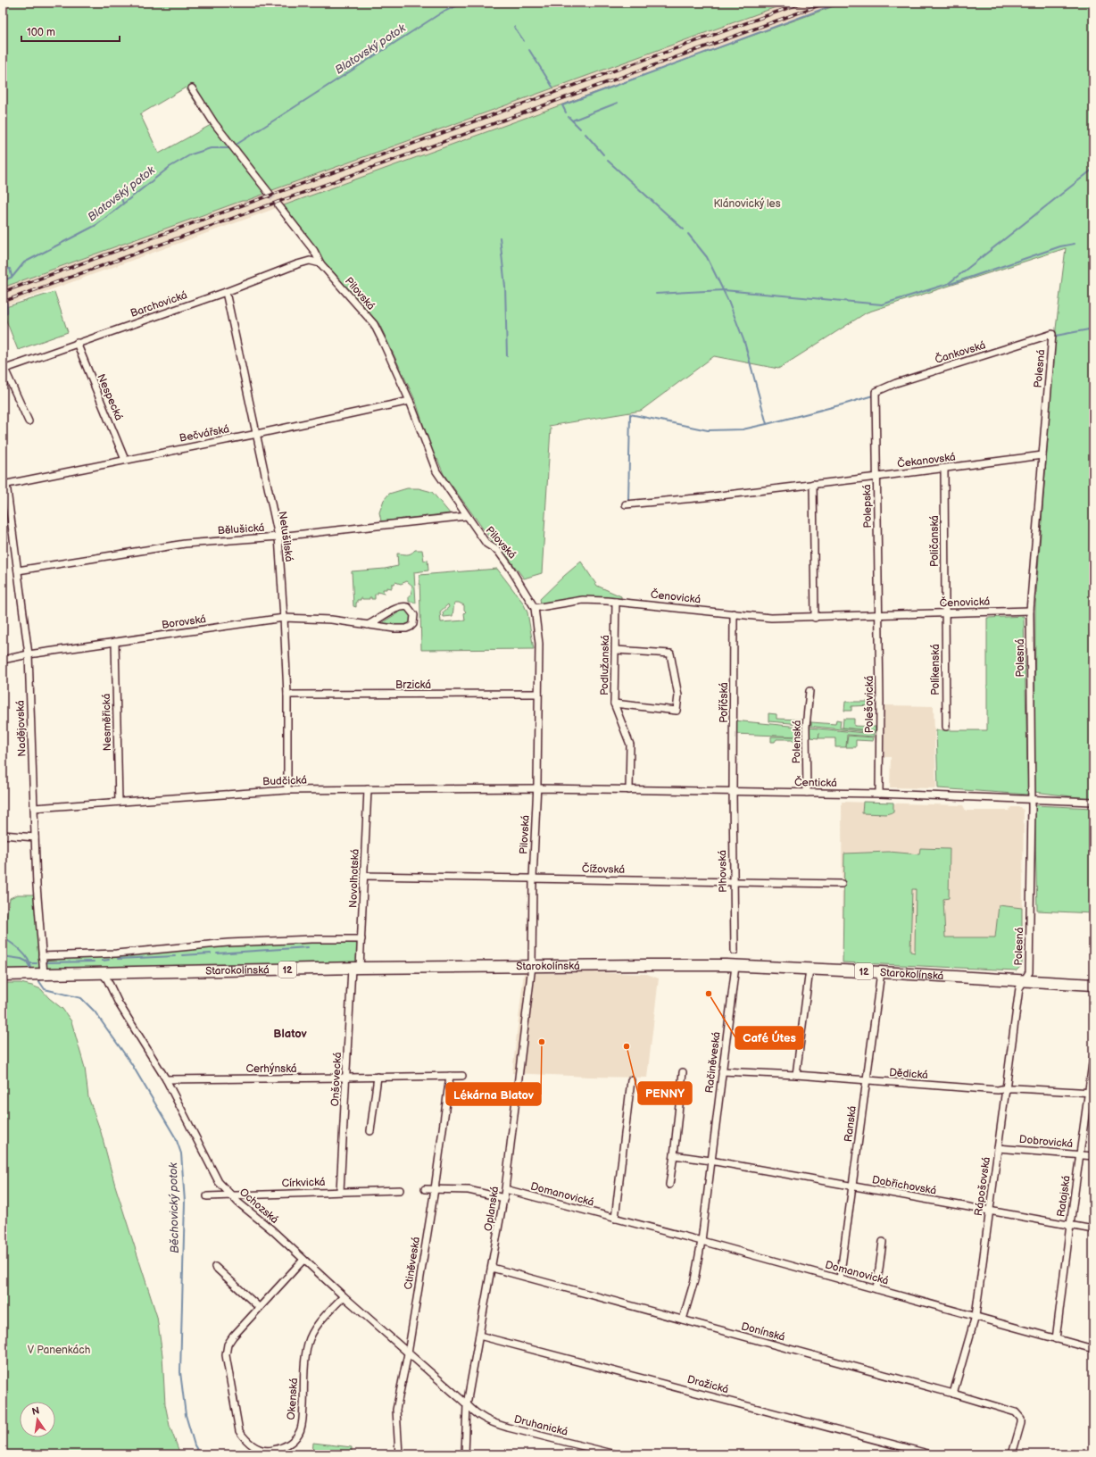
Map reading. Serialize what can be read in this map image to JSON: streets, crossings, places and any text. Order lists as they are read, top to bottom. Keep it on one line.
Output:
{"streets":{"main road":["Starokolínská","12"],"street":["Pilovská","Barchovická","Čankovská","Polesná","Nespecká","Bečvářská","Čekanovská","Polepská","Bělušická","Netušilská","Poličanská","Čenovická","Borovská","Podlužanská","Políkenská","Brzická","Poříčská","Polešovická","Nesměřická","Nadějovská","Polenská","Budčická","Čentická","Čížovská","Plhovská","Novolhotská","Račiněveská","Cerhýnská","Dědická","Onšovecká","Ranská","Dobrovická","Církvická","Dobřichovská","Rápošovská","Domanovická","Ratajská","Ochozská","Oplanská","Ctiněveská","Donínská","Dražická","Okenská","Druhanická"]},"crossings":[["Pilovská","Barchovická"],["Pilovská","Bečvářská"],["Pilovská","Bělušická"],["Pilovská","Čenovická"],["Pilovská","Brzická"],["Pilovská","Budčická"],["Pilovská","Čentická"],["Pilovská","Čížovská"],["Pilovská","Starokolínská"],["Pilovská","Oplanská"],["Barchovická","Nespecká"],["Barchovická","Netušilská"],["Čankovská","Polesná"],["Čankovská","Polepská"],["Polesná","Čekanovská"],["Polesná","Čenovická"],["Polesná","Čentická"],["Polesná","Starokolínská"],["Polesná","Rápošovská"],["Nespecká","Bečvářská"],["Bečvářská","Netušilská"],["Bečvářská","Nadějovská"],["Čekanovská","Polepská"],["Čekanovská","Poličanská"],["Polepská","Čenovická"],["Polepská","Polešovická"],["Bělušická","Netušilská"],["Bělušická","Nadějovská"],["Netušilská","Borovská"],["Netušilská","Brzická"],["Netušilská","Budčická"],["Poličanská","Čenovická"],["Poličanská","Políkenská"],["Čenovická","Podlužanská"],["Čenovická","Políkenská"],["Čenovická","Poříčská"],["Čenovická","Polešovická"],["Borovská","Nesměřická"],["Borovská","Nadějovská"],["Podlužanská","Čentická"],["Poříčská","Čentická"],["Poříčská","Plhovská"],["Polešovická","Čentická"],["Nesměřická","Budčická"],["Nadějovská","Budčická"],["Nadějovská","Starokolínská"],["Polenská","Čentická"],["Budčická","Čentická"],["Budčická","Novolhotská"],["Čentická","Plhovská"],["Čížovská","Plhovská"],["Čížovská","Novolhotská"],["Novolhotská","Starokolínská"],["Novolhotská","Onšovecká"],["Starokolínská","Račiněveská"],["Starokolínská","Onšovecká"],["Starokolínská","Ranská"],["Starokolínská","Rápošovská"],["Starokolínská","Ochozská"],["Starokolínská","Oplanská"],["Račiněveská","Dědická"],["Račiněveská","Dobřichovská"],["Račiněveská","Domanovická"],["Račiněveská","Donínská"],["Cerhýnská","Onšovecká"],["Cerhýnská","Ochozská"],["Cerhýnská","Ctiněveská"],["Dědická","Ranská"],["Dědická","Rápošovská"],["Dědická","Ratajská"],["Onšovecká","Církvická"],["Ranská","Dobřichovská"],["Ranská","Domanovická"],["Dobrovická","Rápošovská"],["Dobrovická","Ratajská"],["Církvická","Ochozská"],["Dobřichovská","Rápošovská"],["Dobřichovská","Ratajská"],["Rápošovská","Domanovická"],["Rápošovská","Donínská"],["Domanovická","Ratajská"],["Domanovická","Oplanská"],["Ochozská","Oplanská"],["Ochozská","Ctiněveská"],["Ochozská","Okenská"],["Ochozská","Druhanická"],["Oplanská","Donínská"],["Oplanská","Dražická"],["Oplanská","Druhanická"]],"districts":["Blatov"],"water":["Blatovský potok","Běchovický potok"],"parks":["Klánovický les","V Panenkách"],"places":["Café Útes","Lékárna Blatov","PENNY"],"scale_bar":"100 m","north":"top"}
